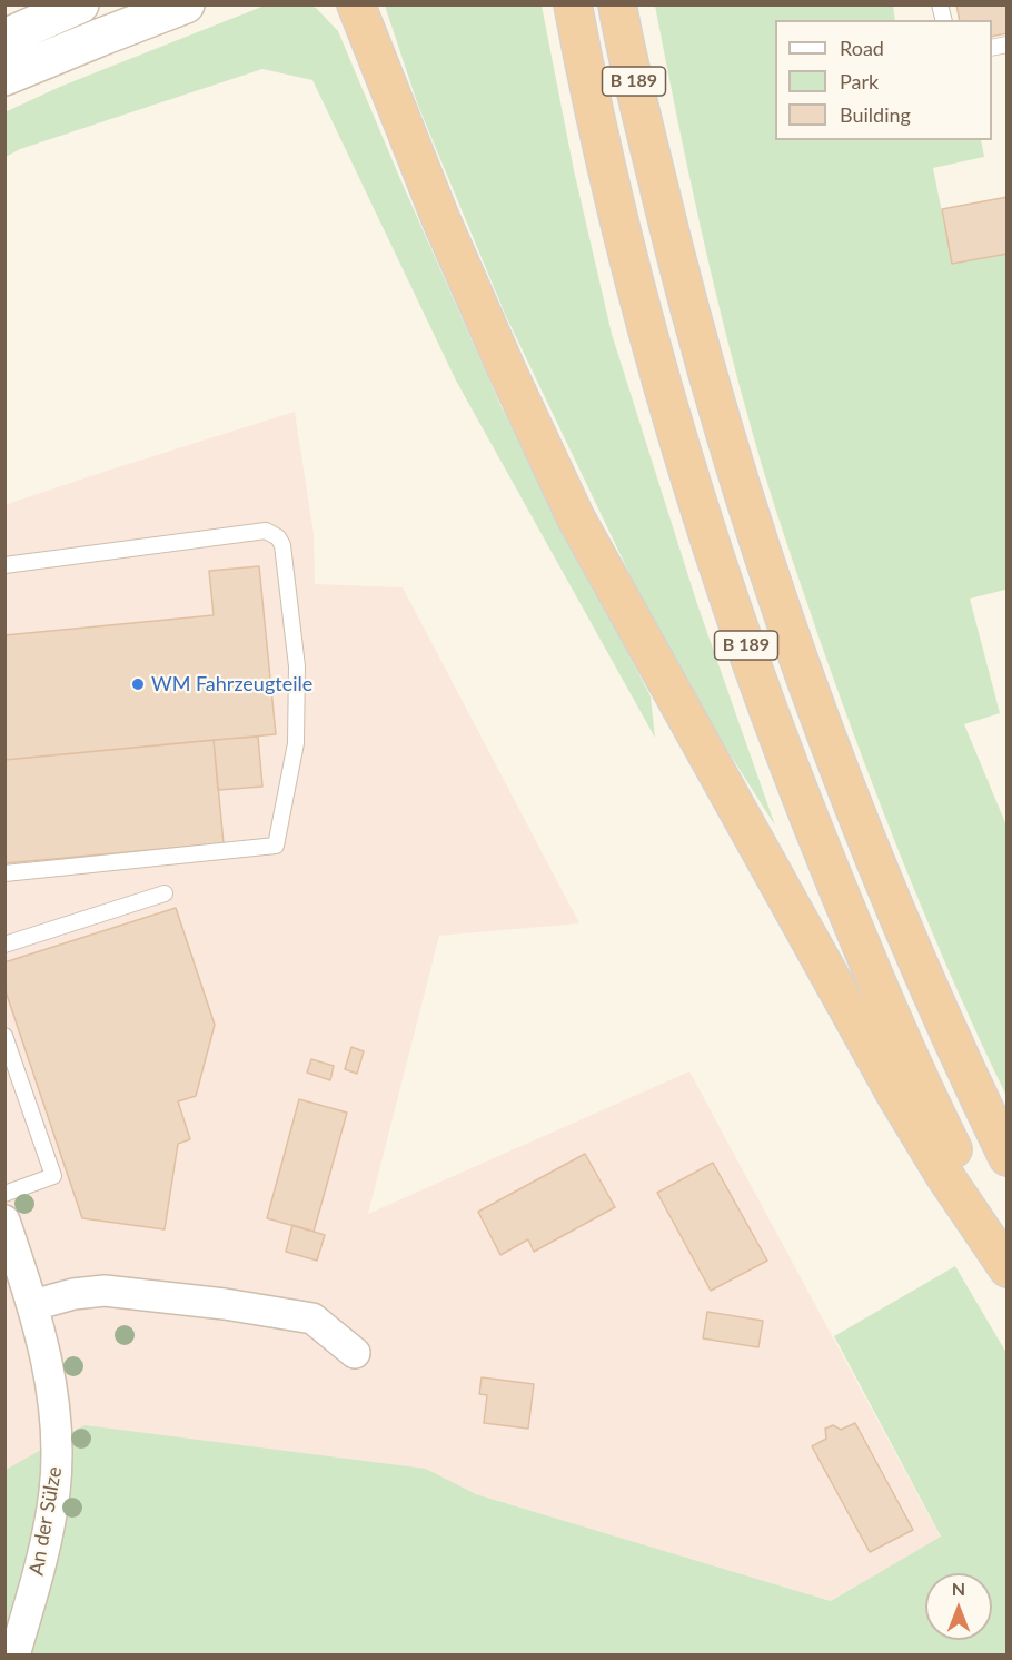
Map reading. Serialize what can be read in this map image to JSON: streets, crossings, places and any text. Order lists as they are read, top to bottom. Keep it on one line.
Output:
{"streets":{"highway":["B 189"],"street":["An der Sülze"]},"places":["WM Fahrzeugteile"],"legend":["Road","Park","Building"],"north":"top"}
